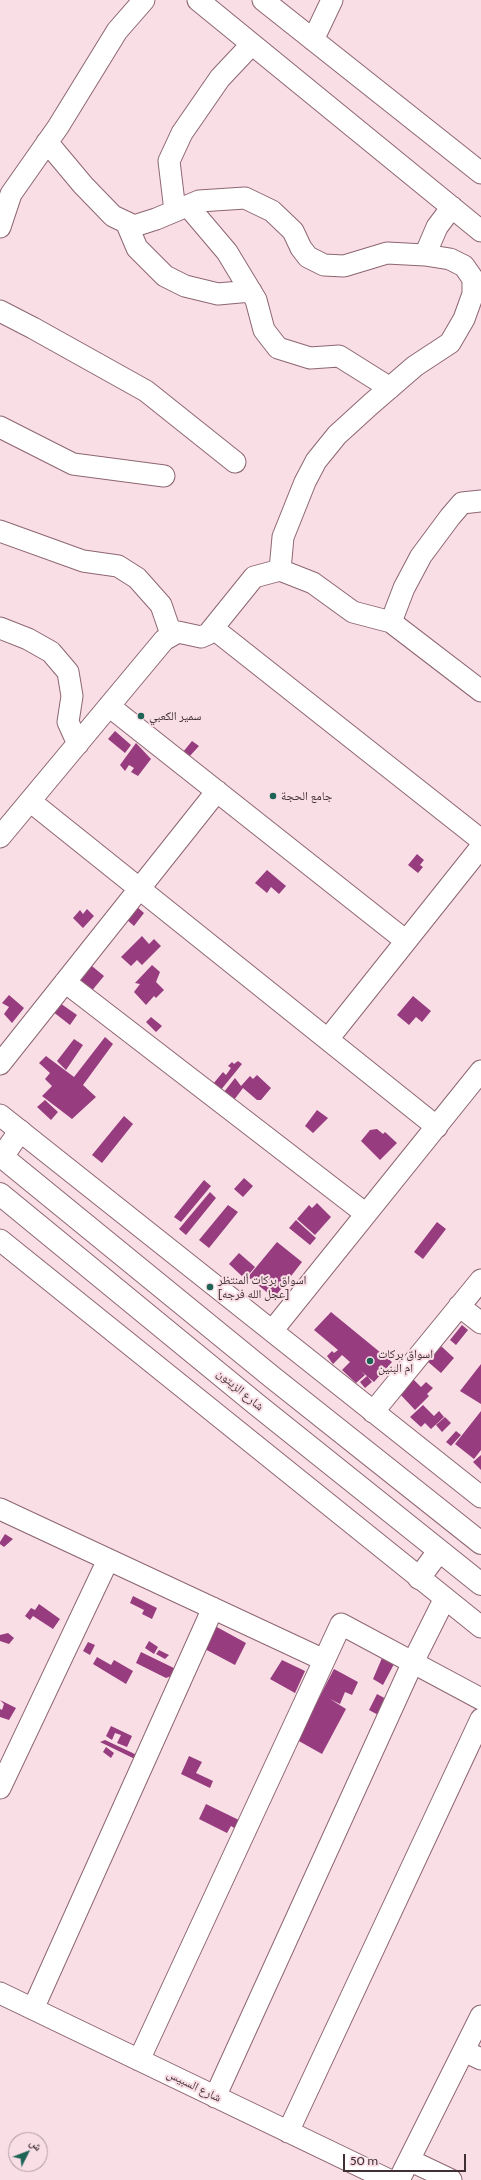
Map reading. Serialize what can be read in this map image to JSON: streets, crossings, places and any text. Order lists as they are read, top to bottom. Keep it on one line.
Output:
{"streets":{"main road":["شارع الزيتون"],"street":["شارع السبيس"]},"places":["سمير الكعبي","جامع الحجة","اسواق بركات ألمنتظر [عجل الله فرجه]","اسواق بركات ام البنين"],"scale_bar":"50 m","north":"top right"}
